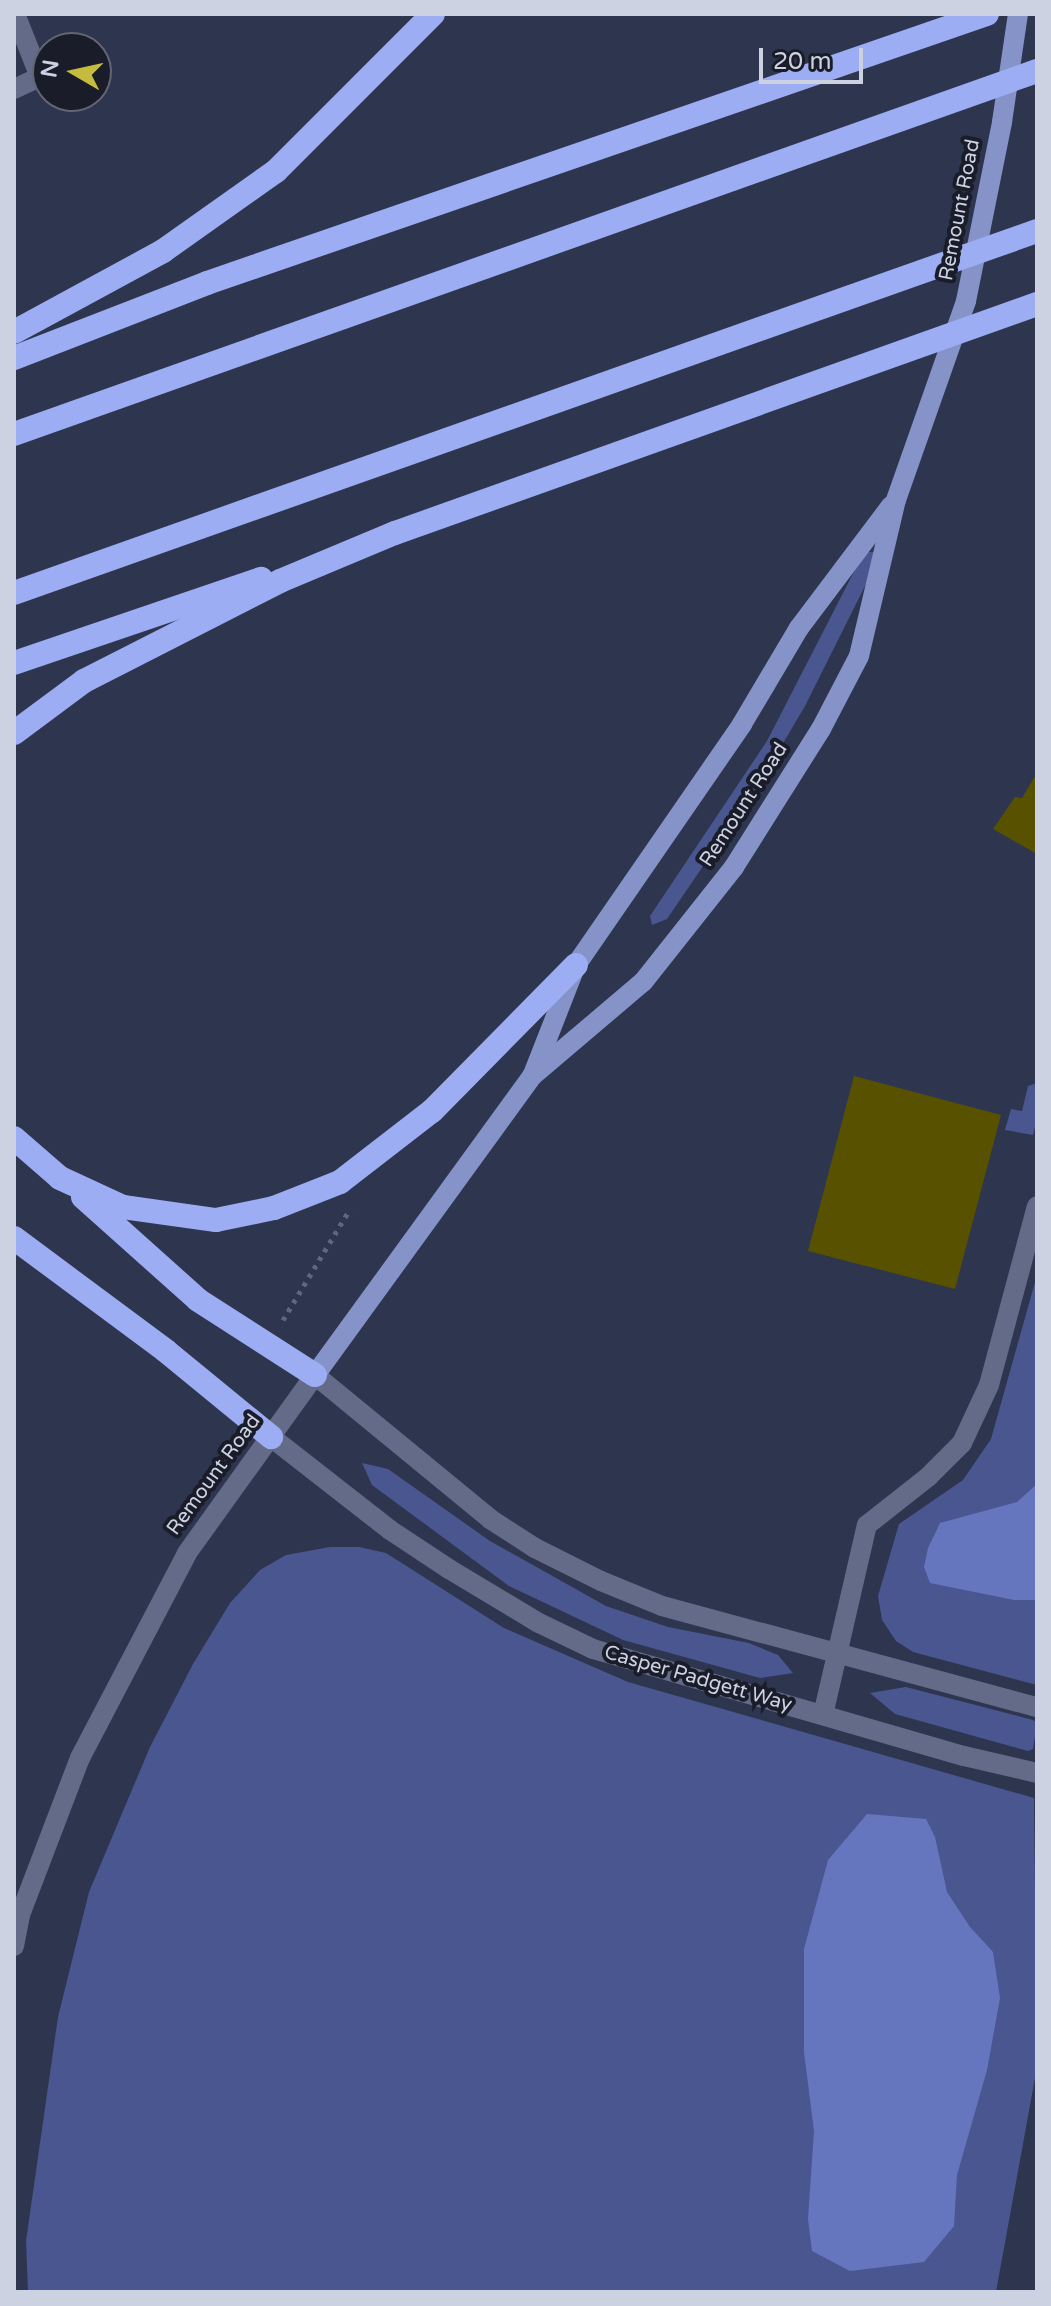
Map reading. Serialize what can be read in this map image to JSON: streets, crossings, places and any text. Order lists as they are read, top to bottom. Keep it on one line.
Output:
{"streets":{"main road":["Remount Road"],"street":["Casper Padgett Way"]},"crossings":[["Remount Road","Casper Padgett Way"]],"scale_bar":"20 m","north":"left"}
